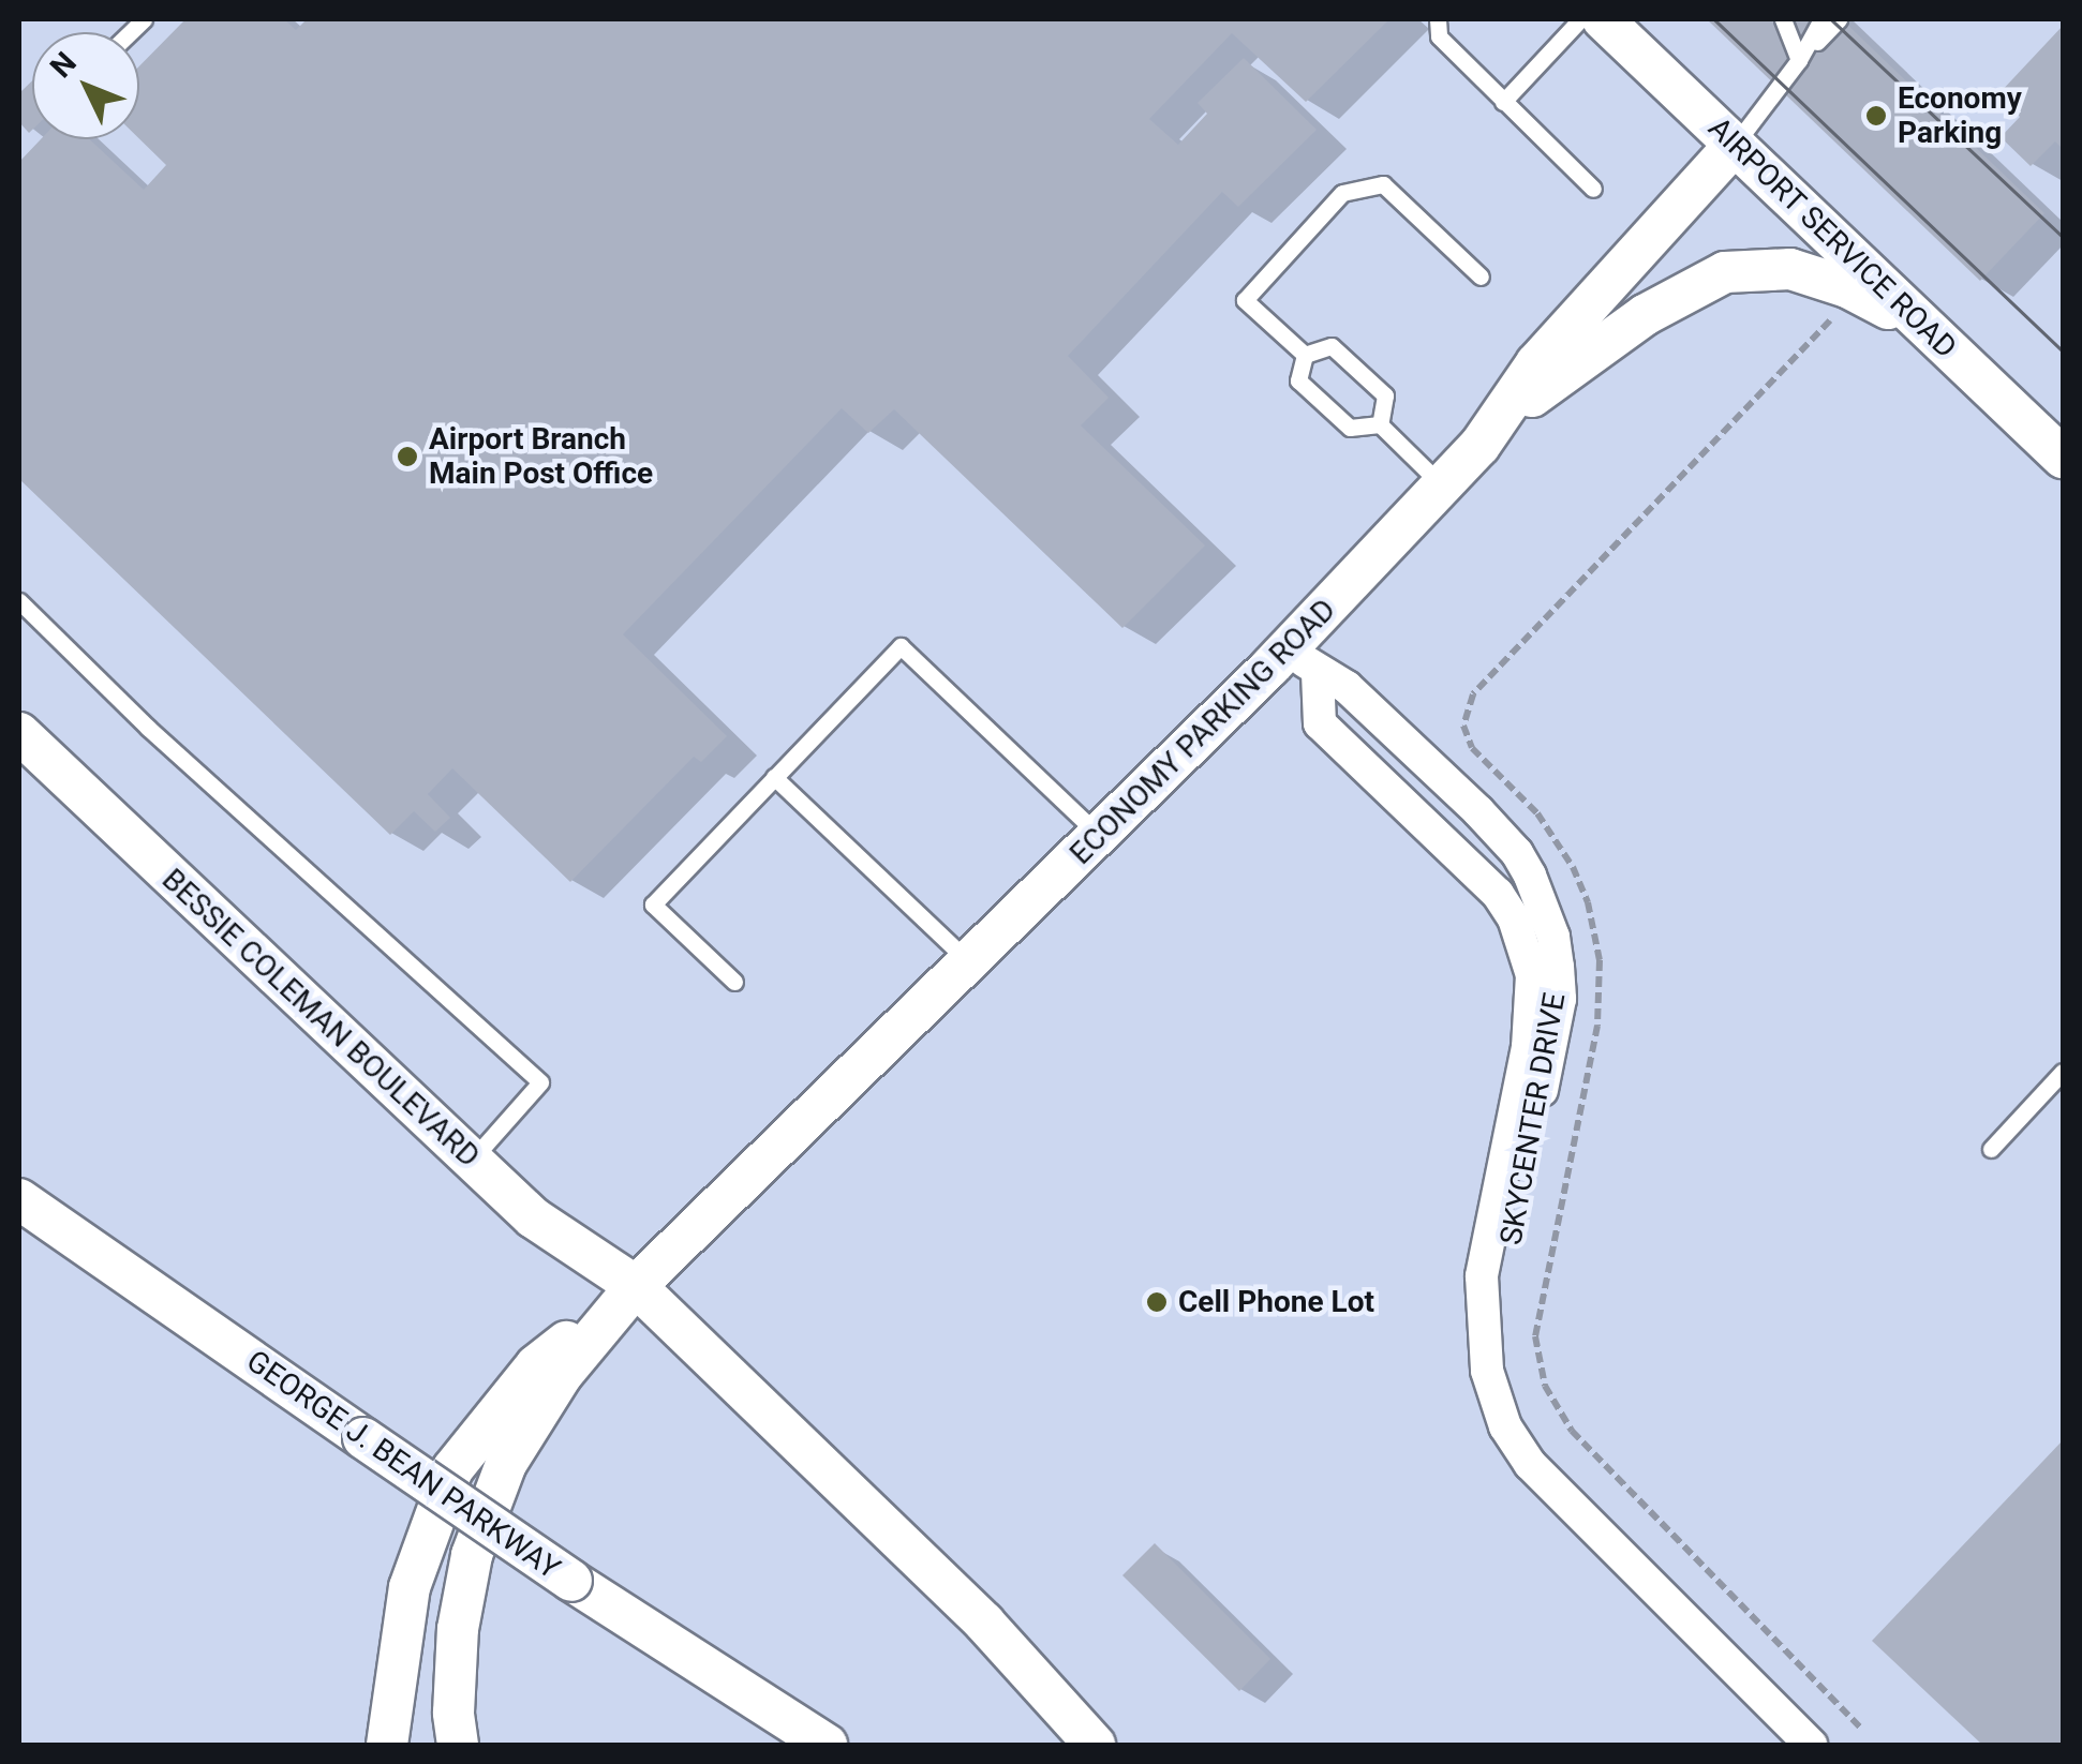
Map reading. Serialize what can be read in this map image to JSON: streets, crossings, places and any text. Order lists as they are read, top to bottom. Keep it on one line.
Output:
{"streets":{"street":["AIRPORT SERVICE ROAD","ECONOMY PARKING ROAD","BESSIE COLEMAN BOULEVARD","SKYCENTER DRIVE","GEORGE J. BEAN PARKWAY"]},"crossings":[["AIRPORT SERVICE ROAD","ECONOMY PARKING ROAD"],["ECONOMY PARKING ROAD","BESSIE COLEMAN BOULEVARD"],["ECONOMY PARKING ROAD","SKYCENTER DRIVE"]],"places":["Economy Parking","Airport Branch Main Post Office","Cell Phone Lot"],"north":"top left"}
